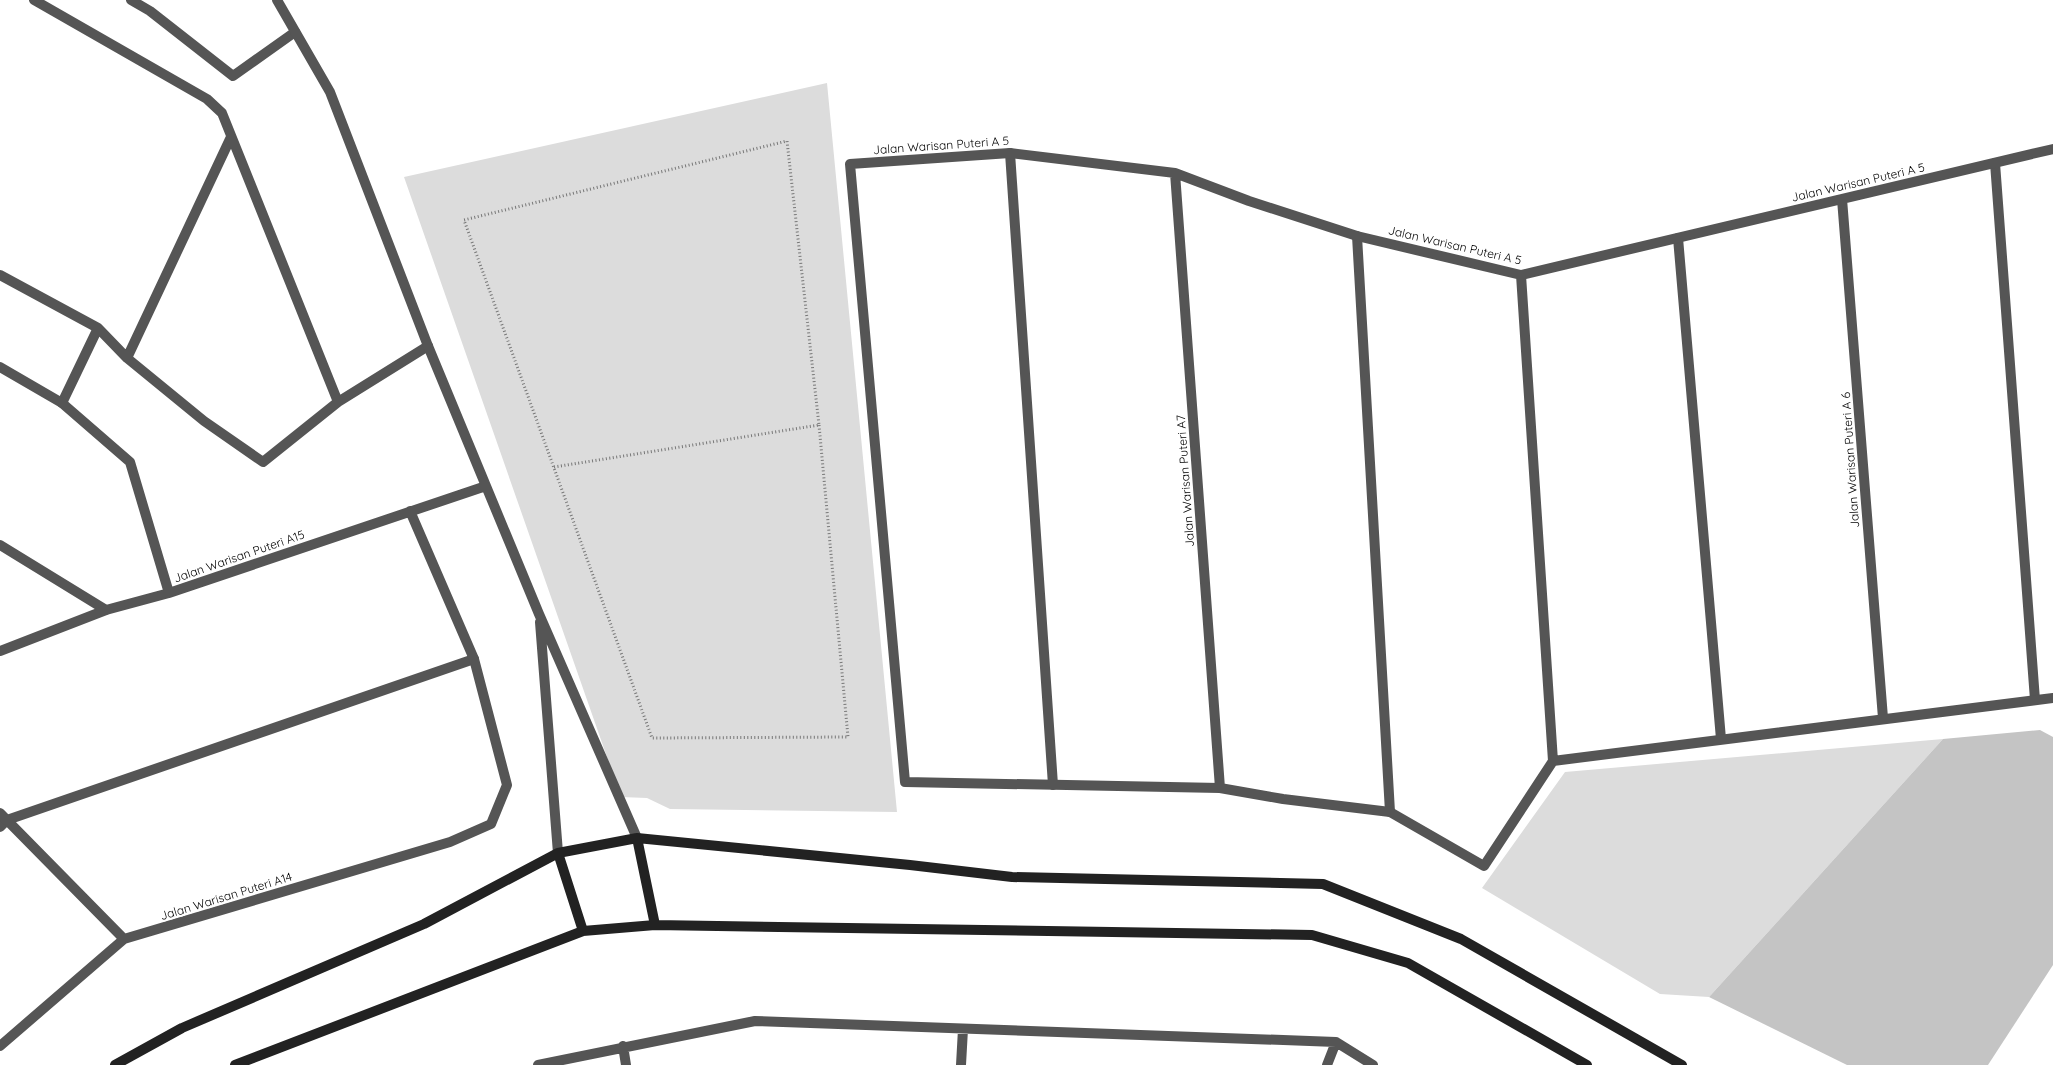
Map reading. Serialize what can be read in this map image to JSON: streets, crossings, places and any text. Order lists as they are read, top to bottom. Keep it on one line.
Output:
{"streets":{"street":["Jalan Warisan Puteri A 5","Jalan Warisan Puteri A 6","Jalan Warisan Puteri A7","Jalan Warisan Puteri A15","Jalan Warisan Puteri A14"]},"crossings":[["Jalan Warisan Puteri A 5","Jalan Warisan Puteri A 6"],["Jalan Warisan Puteri A 5","Jalan Warisan Puteri A7"]]}
